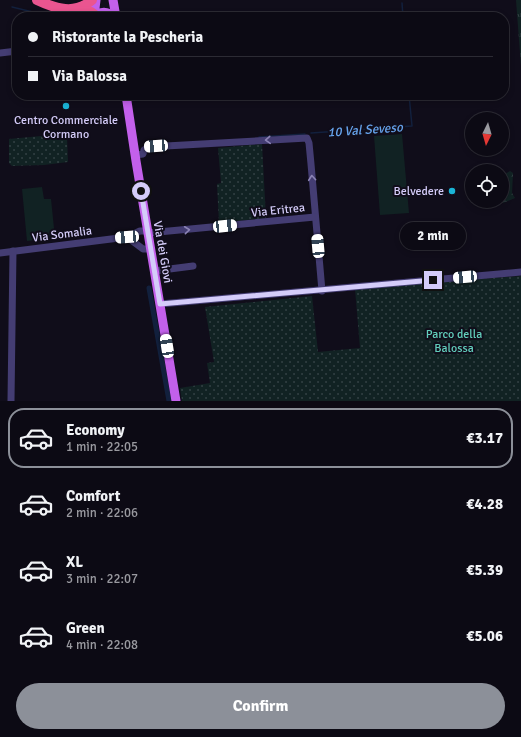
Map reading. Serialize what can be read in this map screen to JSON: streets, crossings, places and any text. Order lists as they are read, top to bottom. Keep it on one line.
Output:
{"streets":{"main road":["Via dei Giovi"],"street":["Via Eritrea","Via Somalia"]},"crossings":[["Via Eritrea","Via Somalia"],["Via Eritrea","Via dei Giovi"],["Via Somalia","Via dei Giovi"]],"one_way":["Via Eritrea"],"water":["10 Val Seveso"],"parks":["Parco della Balossa"],"places":["Centro Commerciale Cormano","Belvedere"],"north":"bottom","page":{"banner":["Ristorante la Pescheria","Via Balossa"],"bubble":"2 min","list":[{"name":"Economy","note":"1 min · 22:05","value":"€3.17"},{"name":"Comfort","note":"2 min · 22:06","value":"€4.28"},{"name":"XL","note":"3 min · 22:07","value":"€5.39"},{"name":"Green","note":"4 min · 22:08","value":"€5.06"}],"buttons":"Confirm"}}
